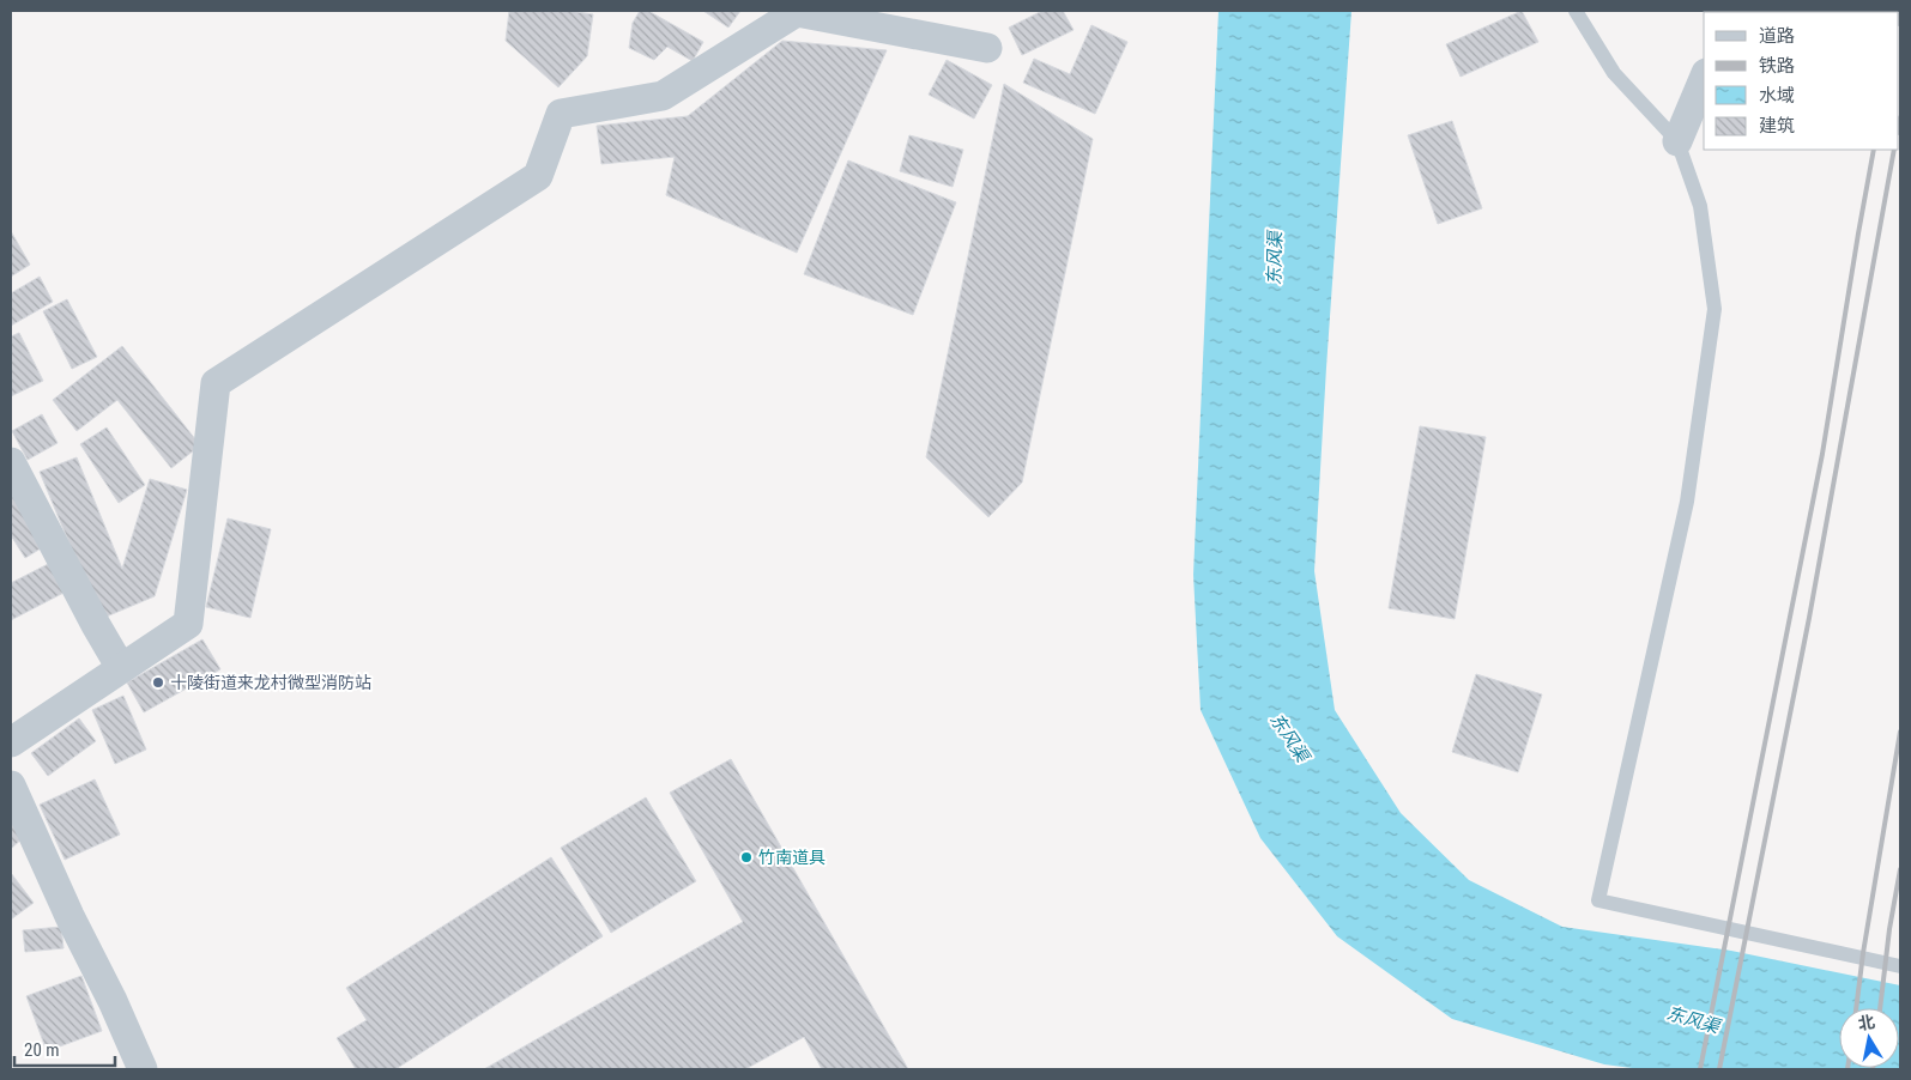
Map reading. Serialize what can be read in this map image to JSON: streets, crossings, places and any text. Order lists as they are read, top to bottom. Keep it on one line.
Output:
{"water":["东风渠"],"places":["十陵街道来龙村微型消防站","竹南道具"],"legend":["道路","铁路","水域","建筑"],"scale_bar":"20 m","north":"top"}
